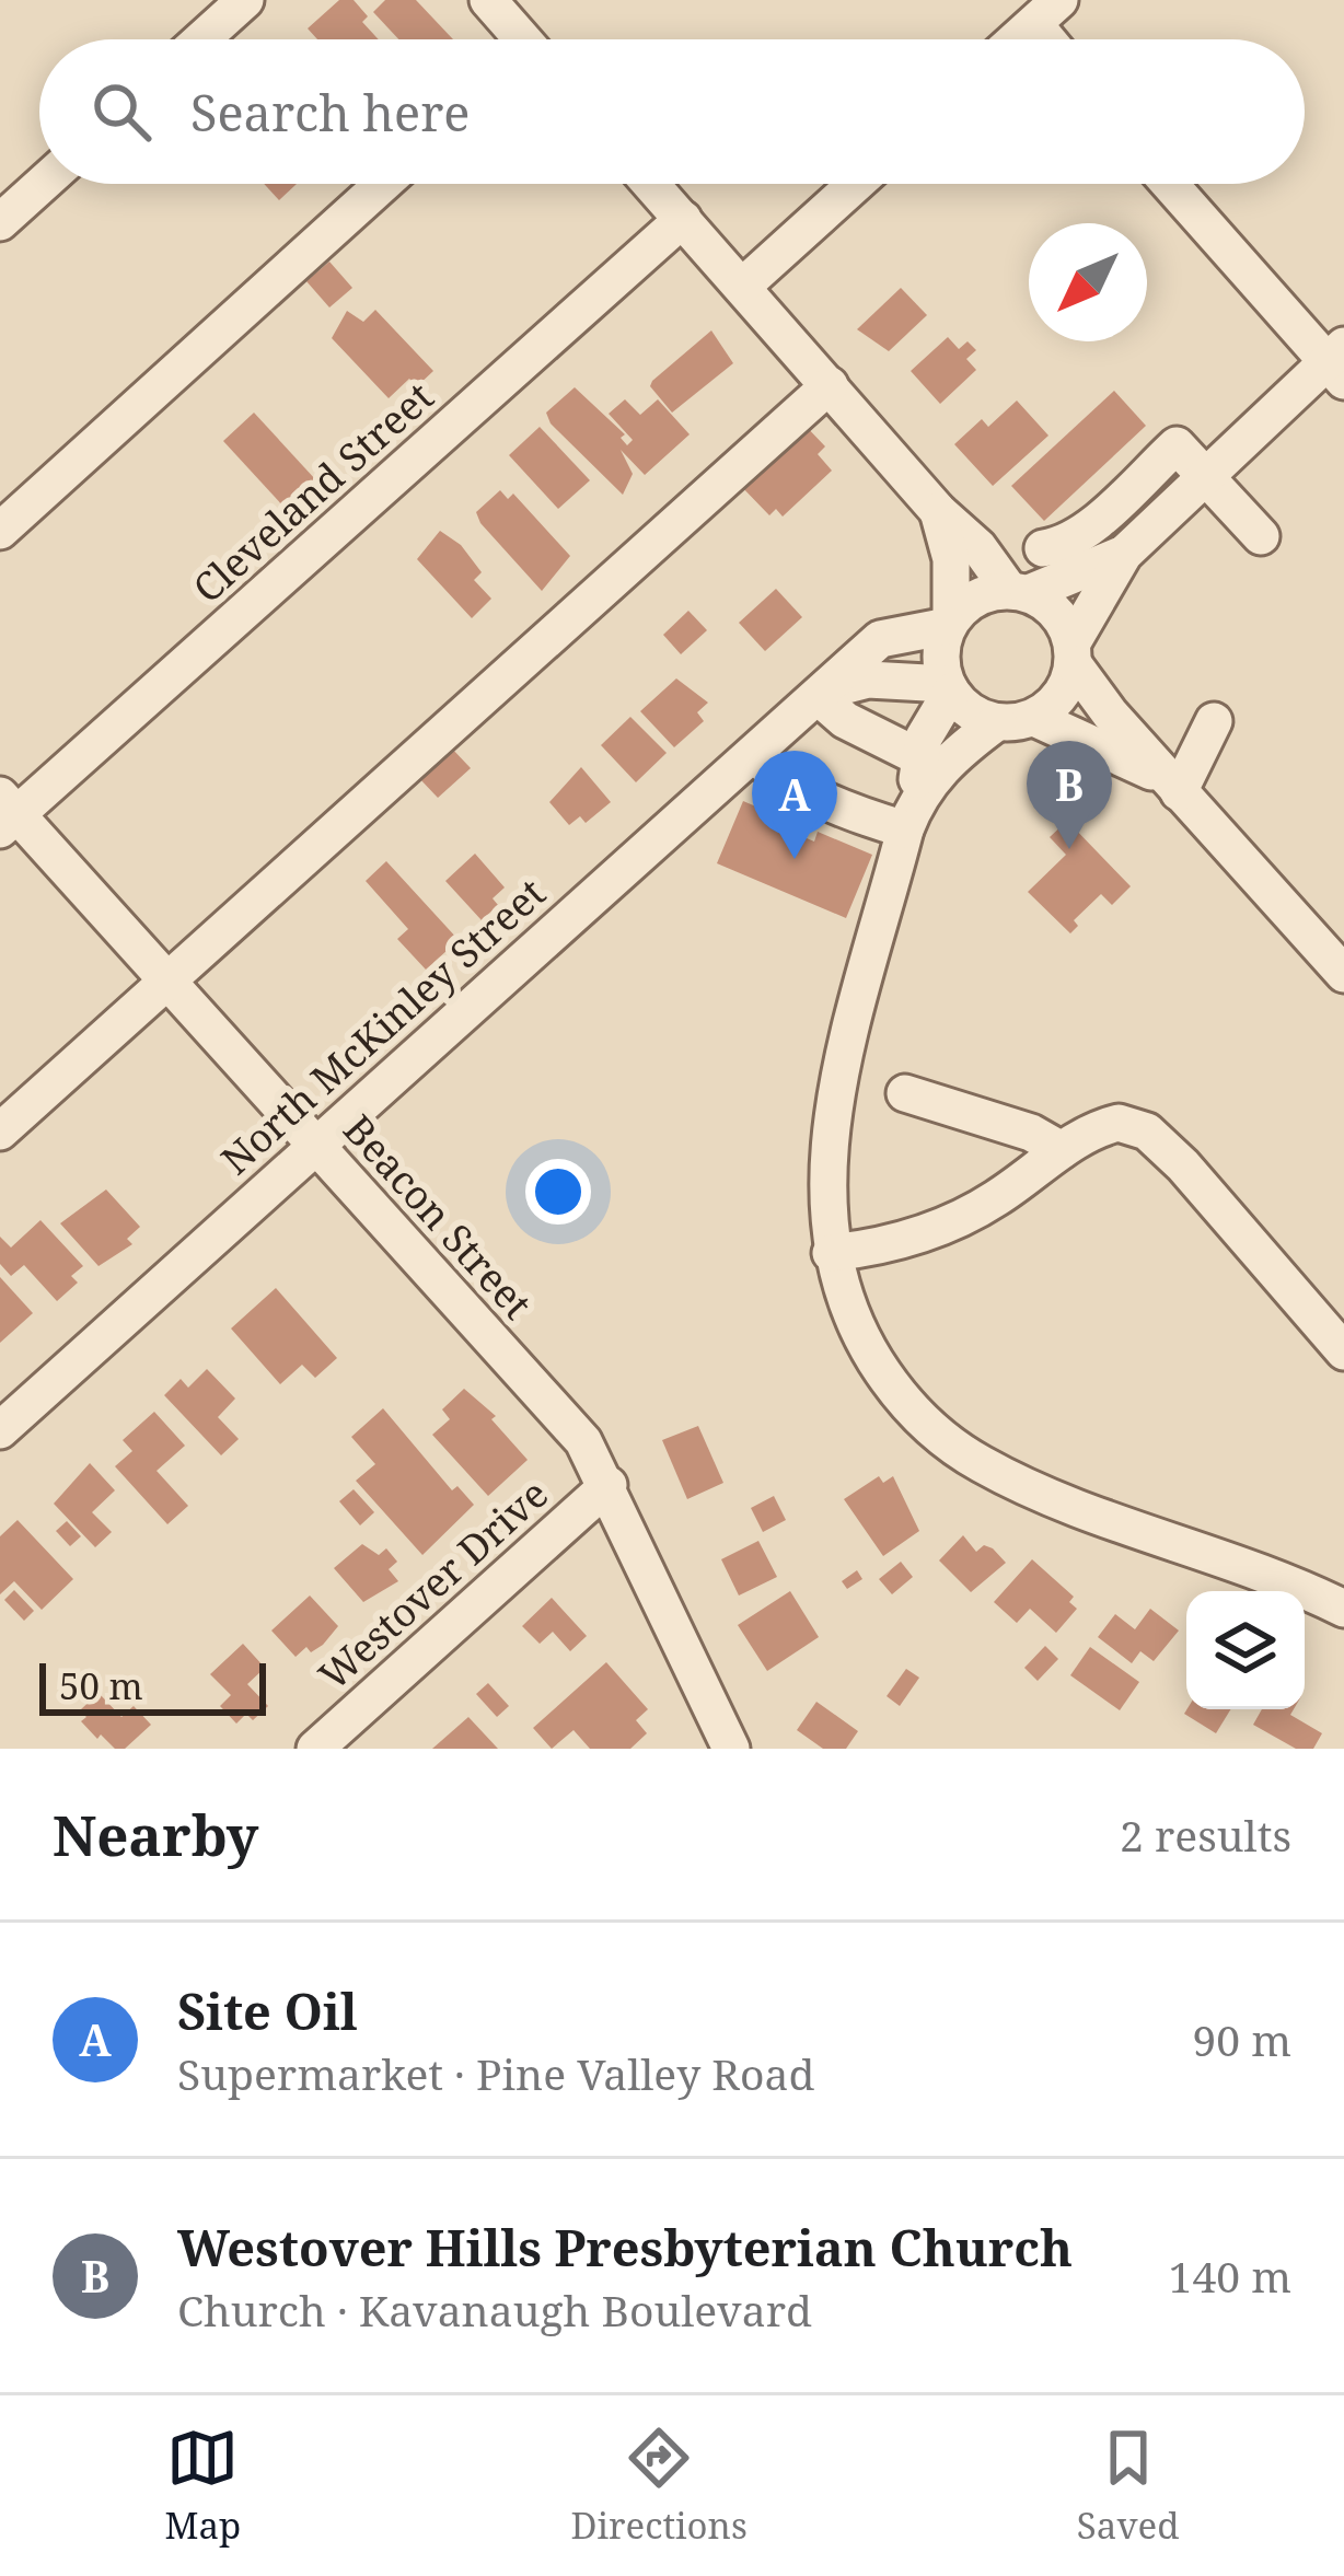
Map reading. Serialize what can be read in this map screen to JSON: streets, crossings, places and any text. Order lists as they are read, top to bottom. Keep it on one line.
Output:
{"streets":{"street":["Cleveland Street","North McKinley Street","Beacon Street","Westover Drive"]},"crossings":[["Cleveland Street","Beacon Street"],["North McKinley Street","Beacon Street"],["Beacon Street","Westover Drive"]],"scale_bar":"50 m","north":"bottom left","page":{"search":"Search here","pins":["B","A"],"scale":"50 m","heading":["Nearby","2 results"],"list":[{"mark":"A","name":"Site Oil","note":"Supermarket · Pine Valley Road","value":"90 m"},{"mark":"B","name":"Westover Hills Presbyterian Church","note":"Church · Kavanaugh Boulevard","value":"140 m"}],"nav":["Map","Directions","Saved"]}}
